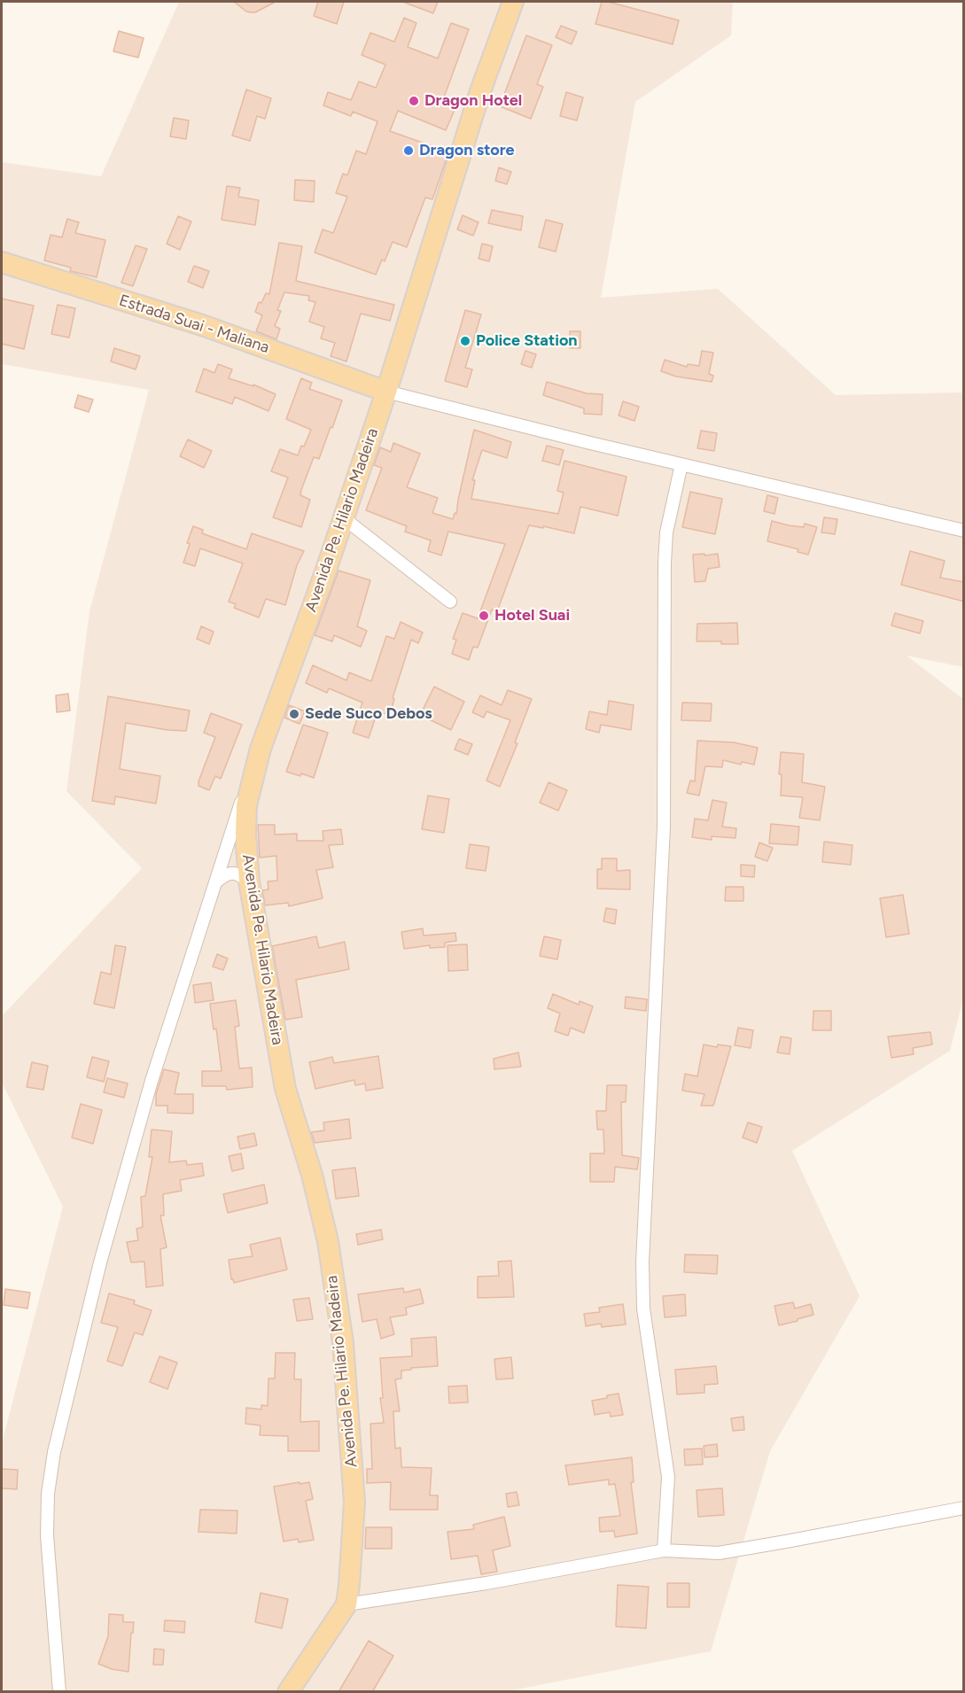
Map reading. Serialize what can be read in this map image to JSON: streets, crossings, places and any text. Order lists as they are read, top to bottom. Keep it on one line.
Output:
{"streets":{"main road":["Estrada Suai - Maliana","Avenida Pe. Hilario Madeira"]},"crossings":[["Estrada Suai - Maliana","Avenida Pe. Hilario Madeira"]],"places":["Dragon Hotel","Dragon store","Police Station","Hotel Suai","Sede Suco Debos"]}
